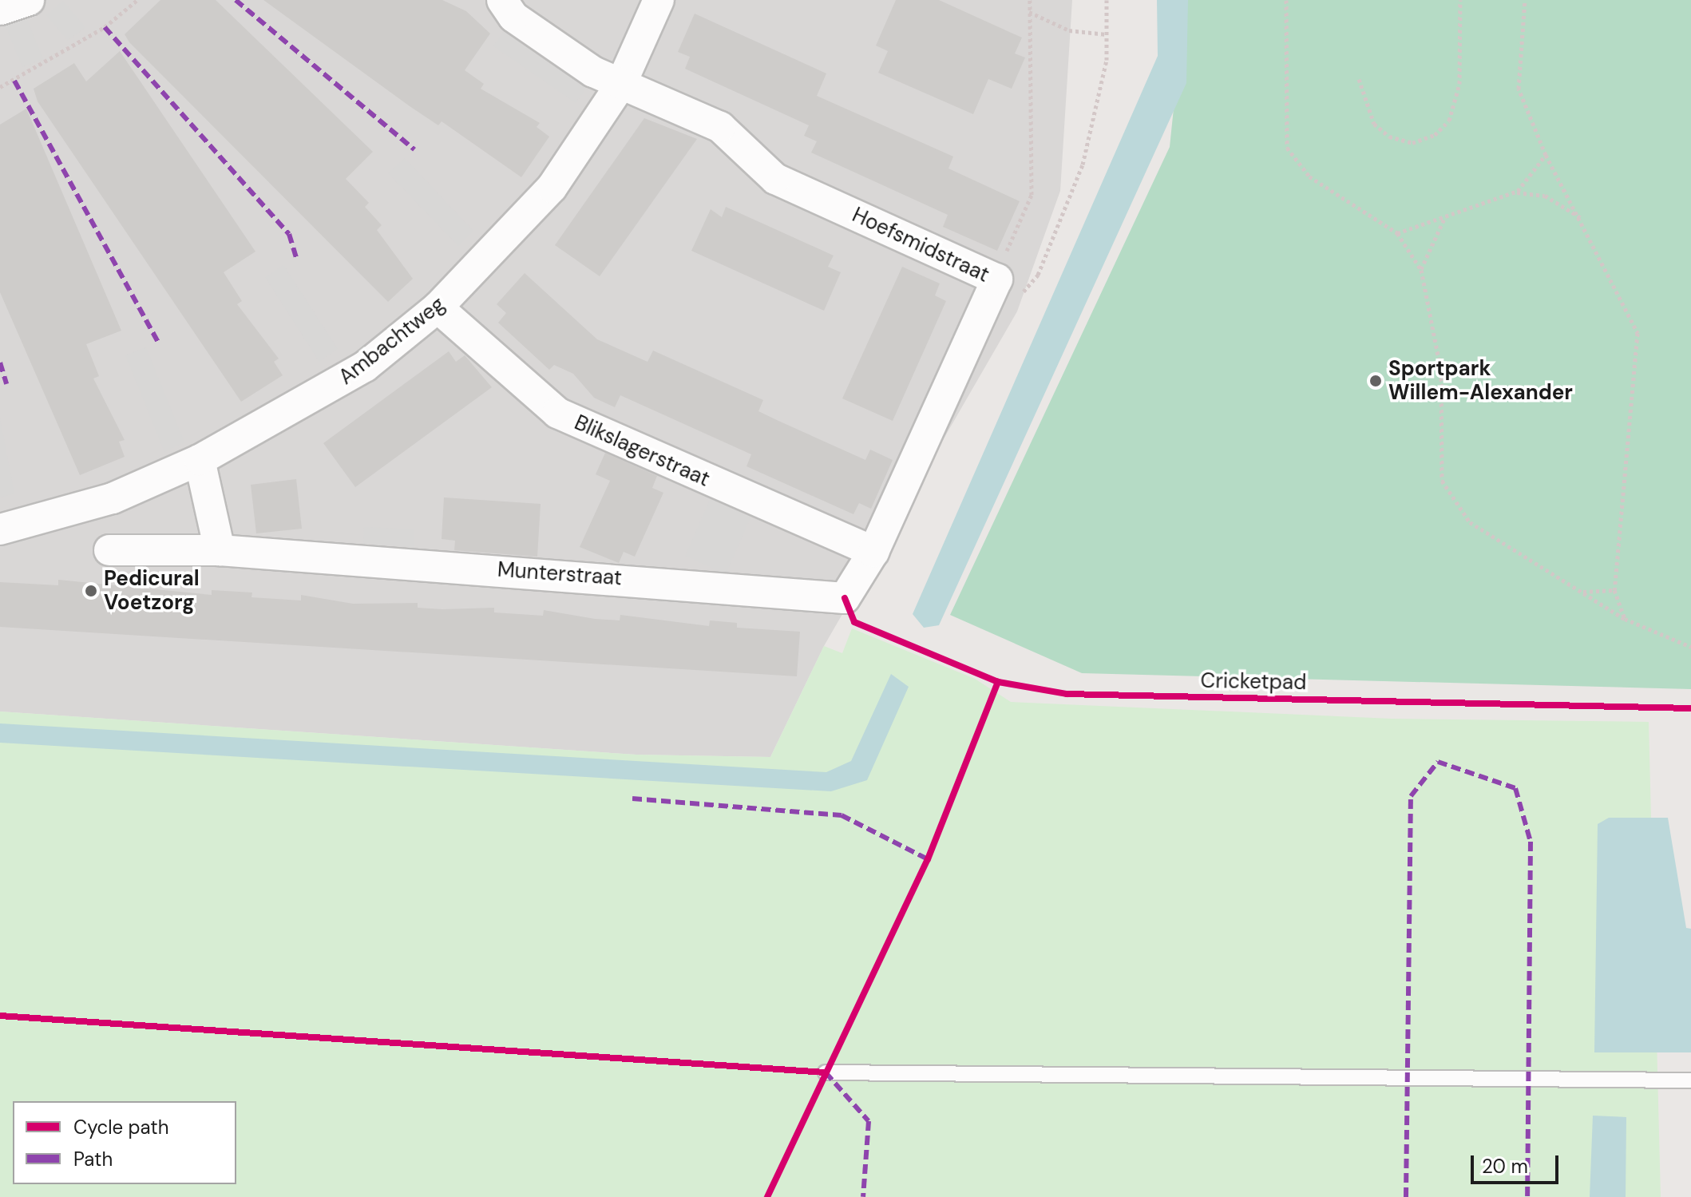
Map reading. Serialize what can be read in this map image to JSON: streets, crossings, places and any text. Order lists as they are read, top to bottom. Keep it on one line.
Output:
{"streets":{"street":["Hoefsmidstraat","Ambachtweg","Blikslagerstraat","Munterstraat"],"cycle path":["Cricketpad"]},"crossings":[["Hoefsmidstraat","Ambachtweg"],["Hoefsmidstraat","Blikslagerstraat"],["Hoefsmidstraat","Munterstraat"],["Ambachtweg","Blikslagerstraat"],["Blikslagerstraat","Munterstraat"]],"places":["Sportpark Willem-Alexander","Pedicural Voetzorg"],"legend":["Cycle path","Path"],"scale_bar":"20 m"}
